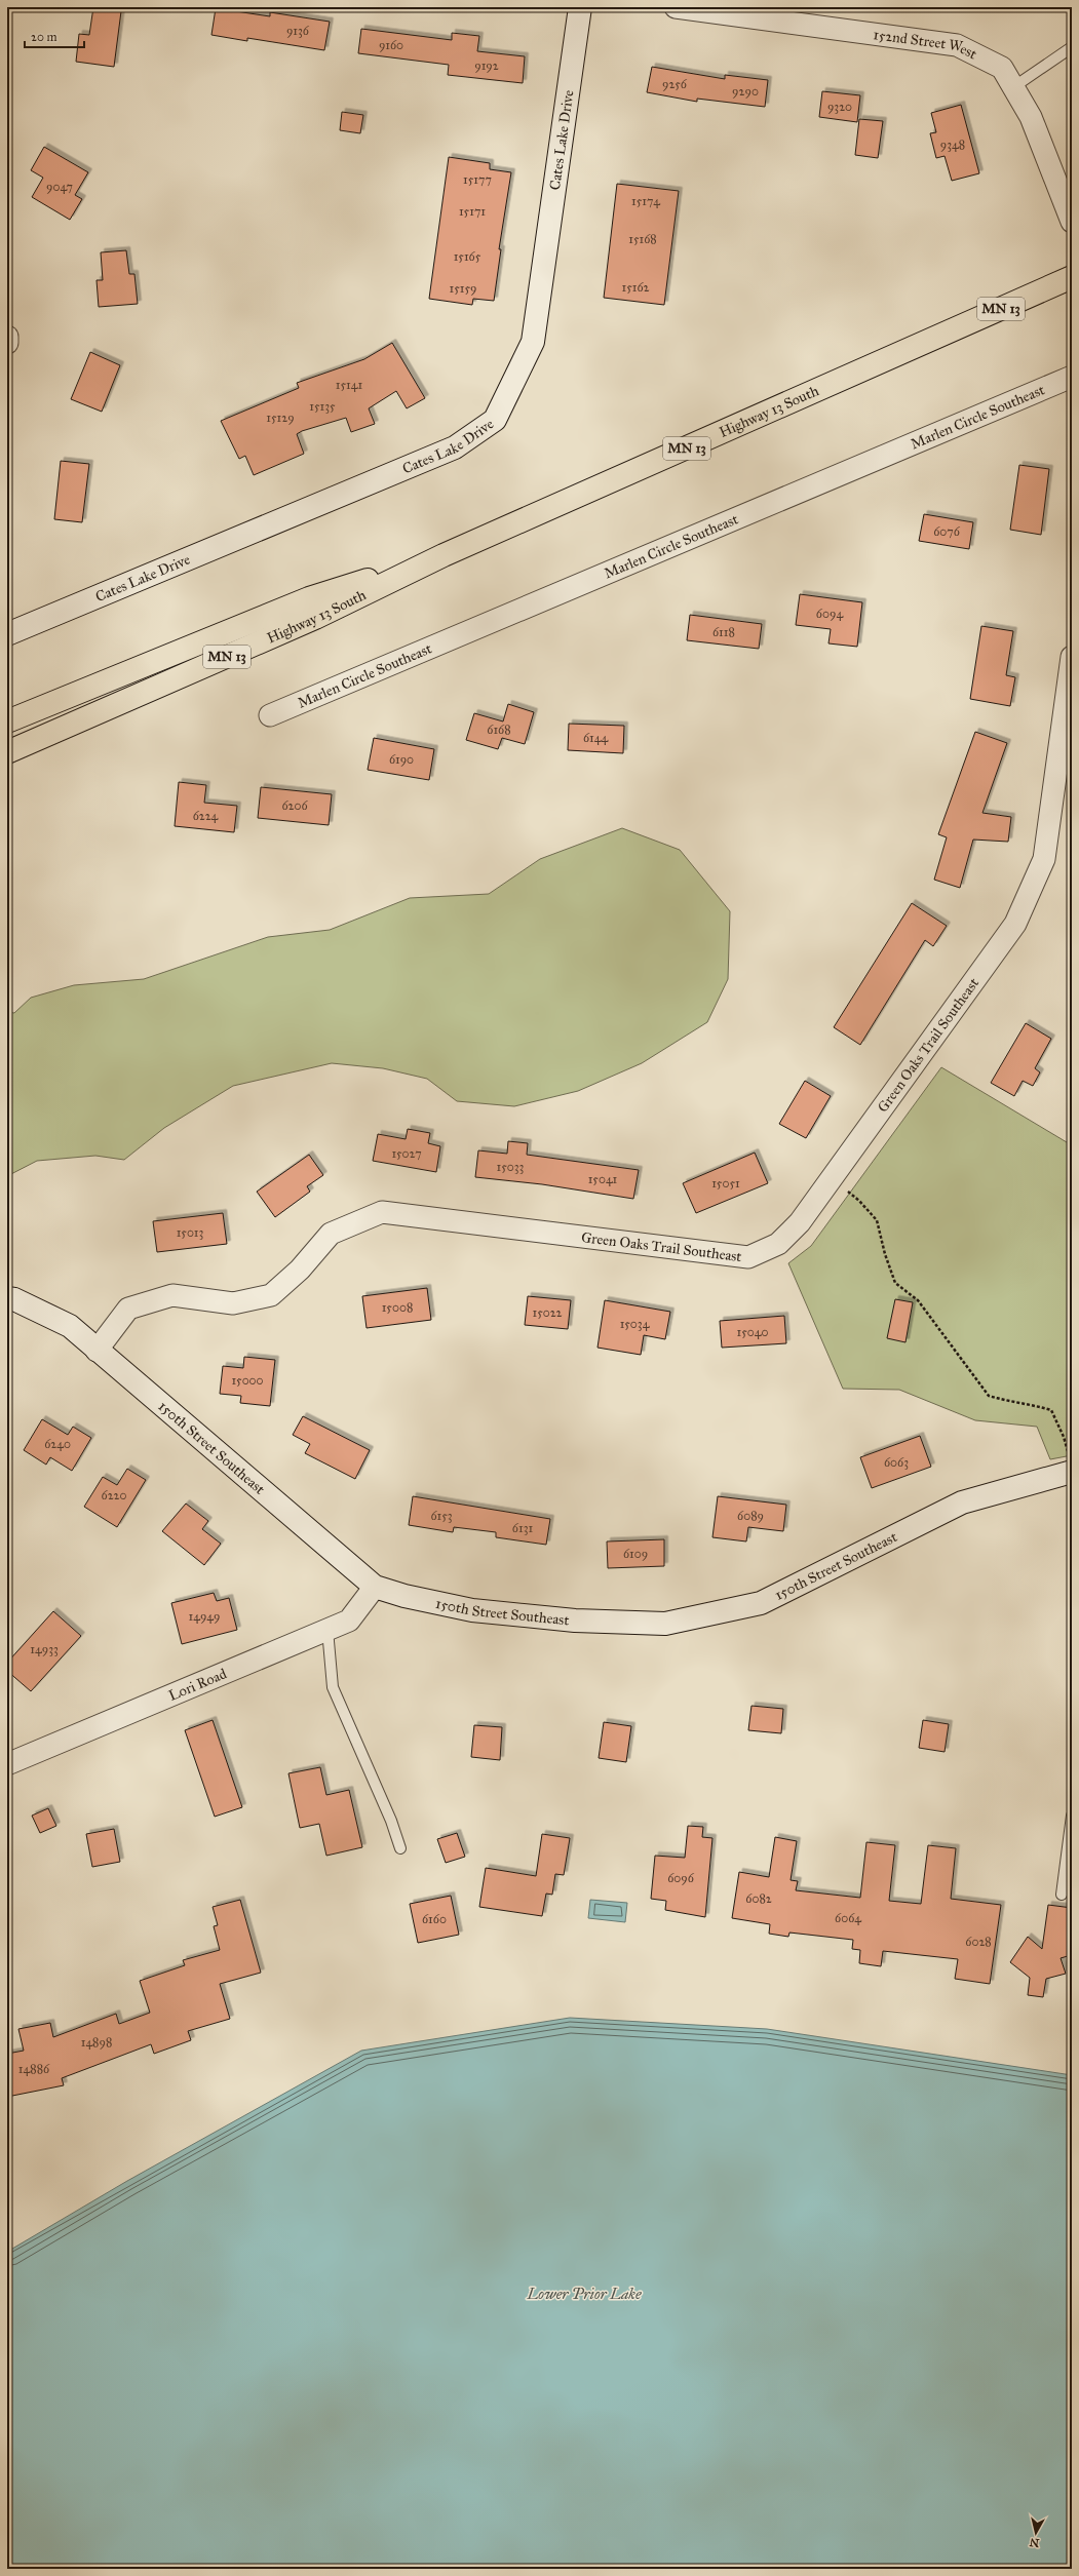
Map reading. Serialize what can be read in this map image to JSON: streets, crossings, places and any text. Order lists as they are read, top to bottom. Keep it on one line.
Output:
{"streets":{"main road":["MN 13","Highway 13 South"],"street":["152nd Street West","Cates Lake Drive","Marlen Circle Southeast","Green Oaks Trail Southeast","150th Street Southeast","Lori Road"]},"crossings":[["Green Oaks Trail Southeast","150th Street Southeast"],["150th Street Southeast","Lori Road"]],"water":["Lower Prior Lake"],"house_numbers":["9136","9160","9192","9256","9290","9320","9348","15177","9047","15174","15171","15168","15165","15162","15159","15141","15135","15129","6076","6094","6118","6168","6144","6190","6206","6224","15027","15033","15041","15051","15013","15008","15022","15034","15040","15000","6240","6063","6220","6153","6089","6131","6109","14949","14933","6096","6082","6064","6160","6028","14898","14886"],"scale_bar":"20 m","north":"bottom"}
